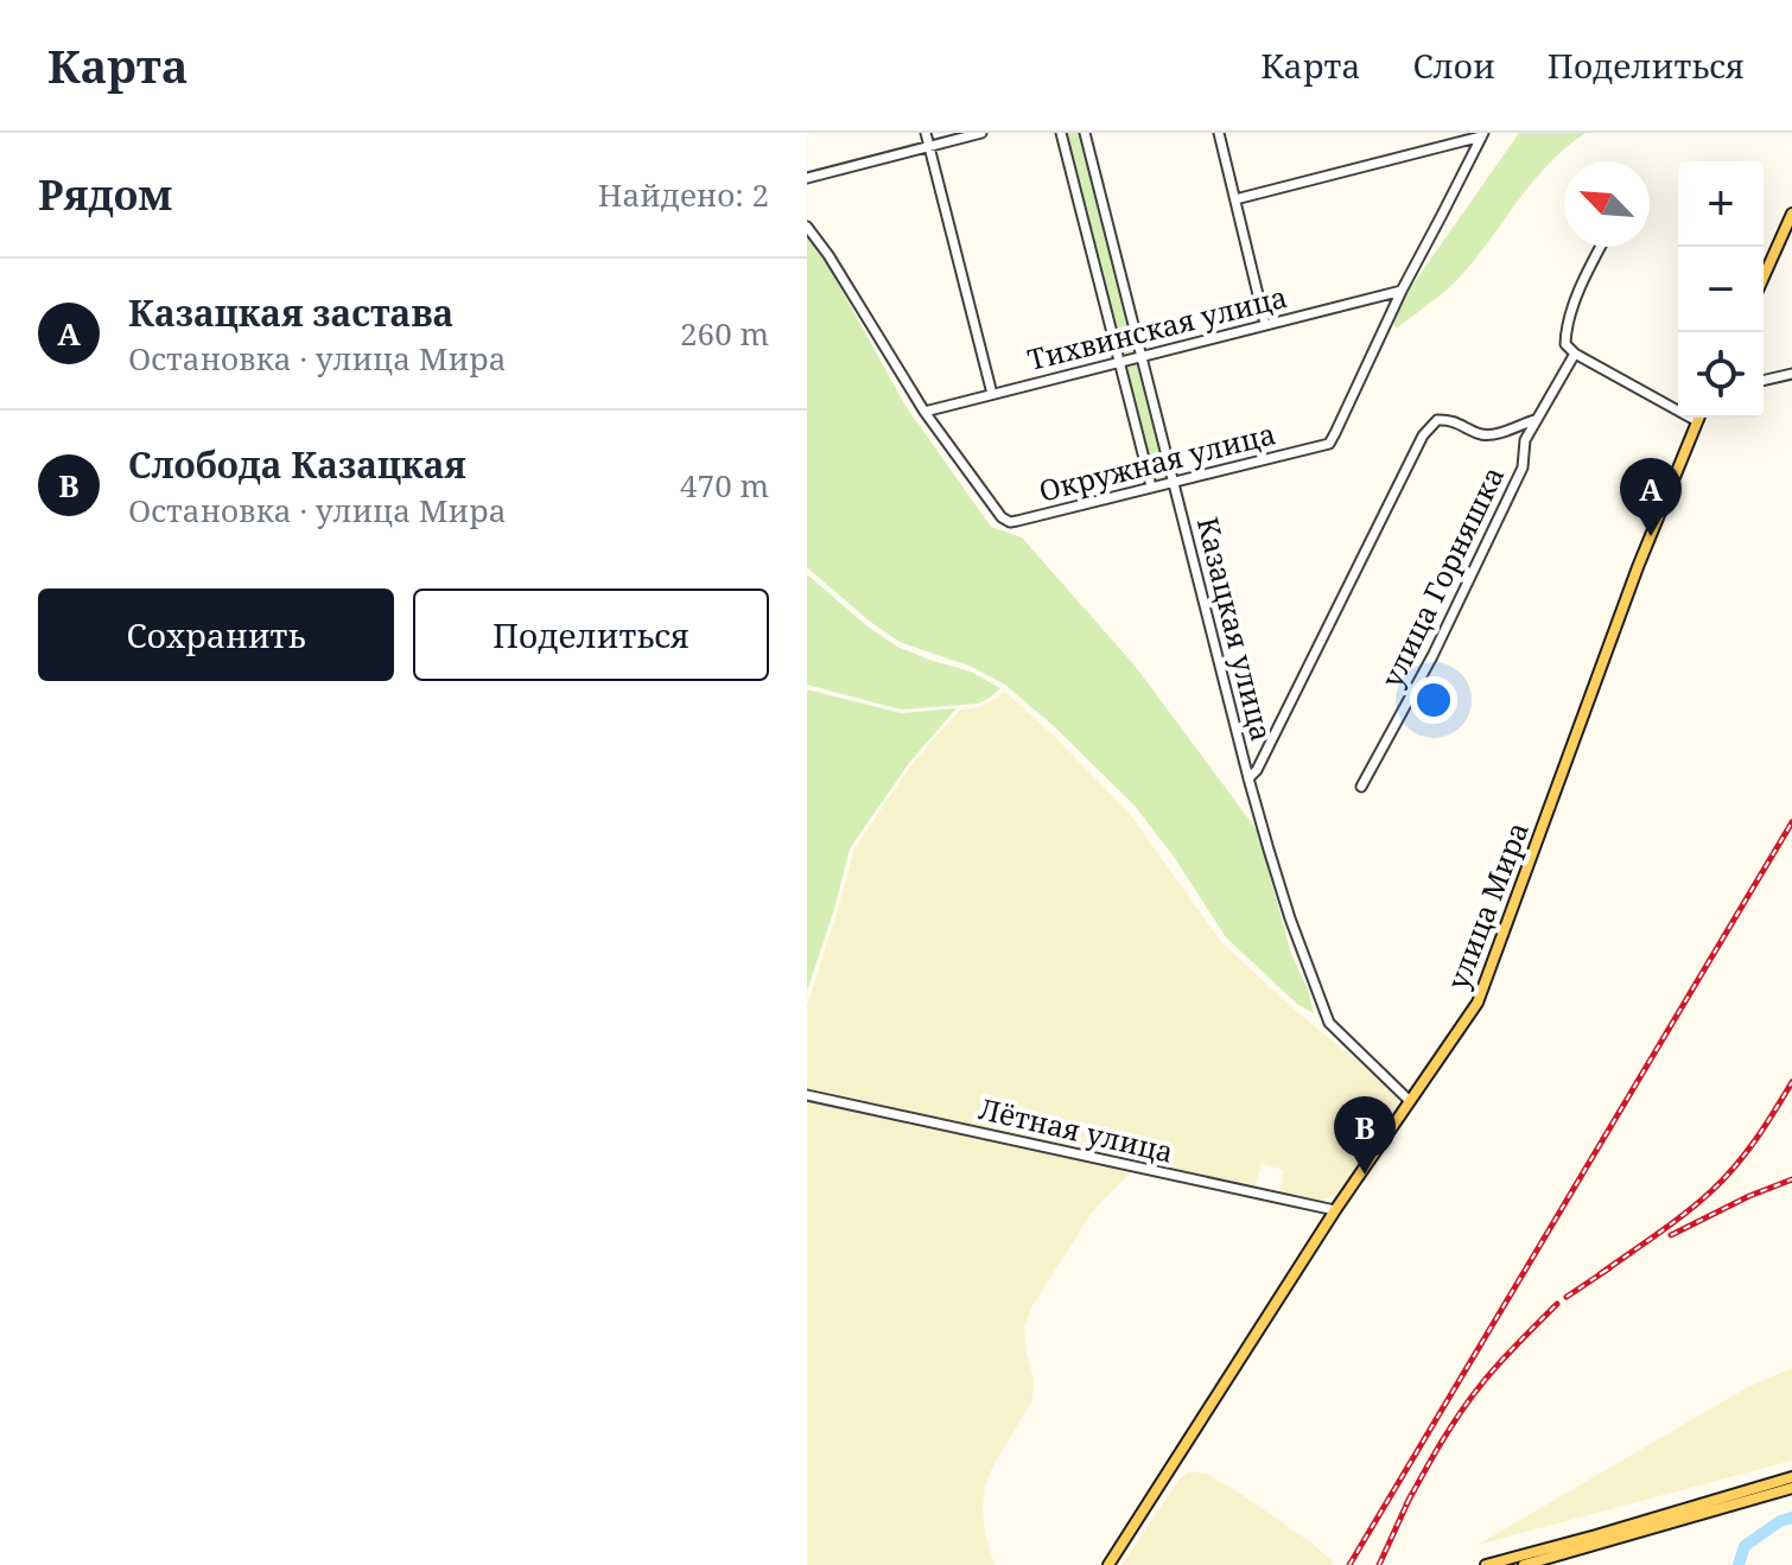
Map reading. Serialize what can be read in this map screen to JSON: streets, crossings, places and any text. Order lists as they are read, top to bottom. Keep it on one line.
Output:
{"streets":{"main road":["улица Мира"],"street":["Тихвинская улица","Окружная улица","улица Горняшка","Казацкая улица","Лётная улица"]},"crossings":[["Тихвинская улица","Окружная улица"],["Тихвинская улица","Казацкая улица"],["Окружная улица","Казацкая улица"],["Казацкая улица","улица Мира"],["улица Мира","Лётная улица"]],"north":"top left","page":{"header":"Карта","nav":["Карта","Слои","Поделиться"],"heading":["Рядом","Найдено: 2"],"map_buttons":["+","−"],"list":[{"mark":"A","name":"Казацкая застава","note":"Остановка · улица Мира","value":"260 m"},{"mark":"B","name":"Слобода Казацкая","note":"Остановка · улица Мира","value":"470 m"}],"pins":["A","B"],"buttons":["Сохранить","Поделиться"]}}
